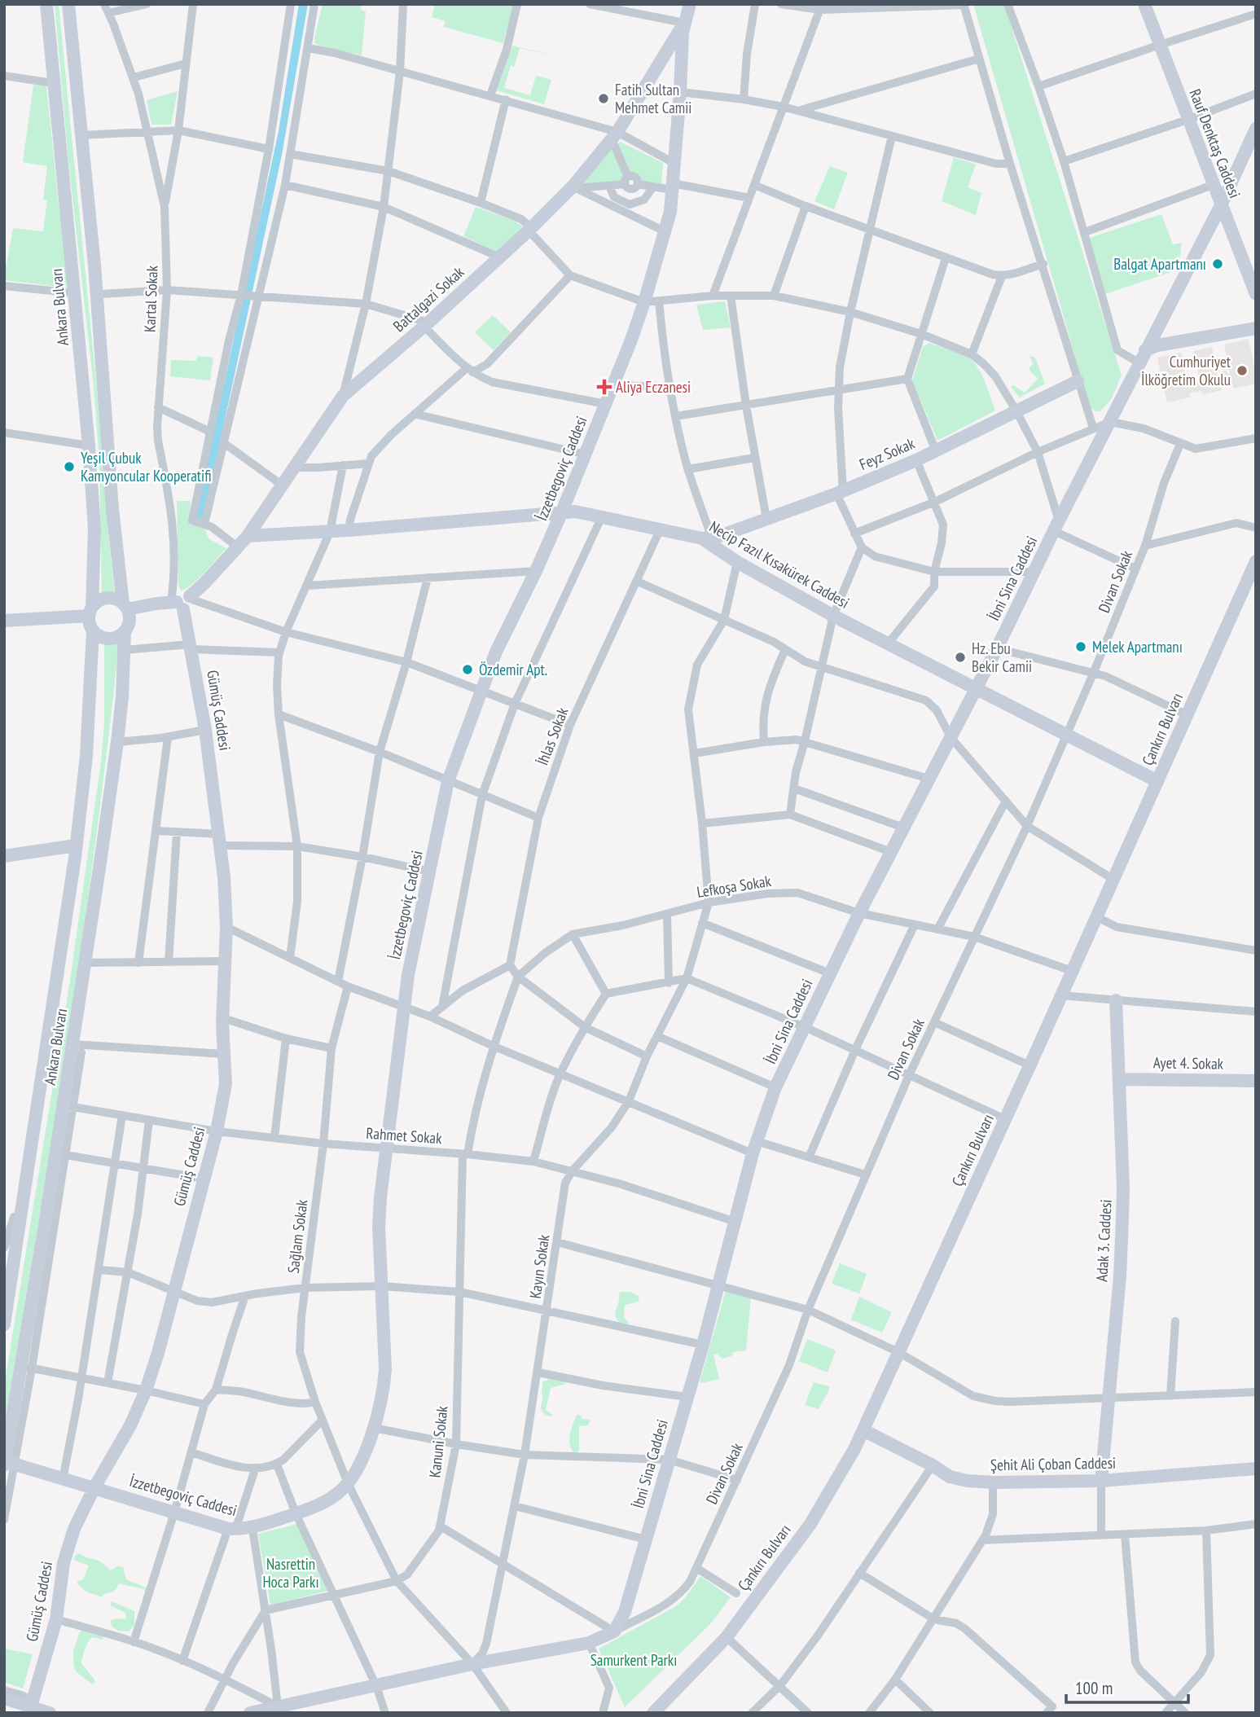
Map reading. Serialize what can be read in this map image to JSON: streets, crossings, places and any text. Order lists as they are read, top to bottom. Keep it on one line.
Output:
{"streets":{"street":["Rauf Denktaş Caddesi","Kartal Sokak","Battalgazi Sokak","Ankara Bulvarı","Feyz Sokak","İzzetbegoviç Caddesi","Necip Fazıl Kısakürek Caddesi","İbni Sina Caddesi","Divan Sokak","Gümüş Caddesi","Çankırı Bulvarı","İhlas Sokak","Lefkoşa Sokak","Ayet 4. Sokak","Rahmet Sokak","Sağlam Sokak","Adak 3. Caddesi","Kayın Sokak","Kanuni Sokak","Şehit Ali Çoban Caddesi"]},"crossings":[["Rauf Denktaş Caddesi","İbni Sina Caddesi"],["Kartal Sokak","Battalgazi Sokak"],["Kartal Sokak","Gümüş Caddesi"],["Battalgazi Sokak","İzzetbegoviç Caddesi"],["Battalgazi Sokak","Necip Fazıl Kısakürek Caddesi"],["Battalgazi Sokak","Gümüş Caddesi"],["Ankara Bulvarı","İzzetbegoviç Caddesi"],["Ankara Bulvarı","Rahmet Sokak"],["Feyz Sokak","Necip Fazıl Kısakürek Caddesi"],["İzzetbegoviç Caddesi","Necip Fazıl Kısakürek Caddesi"],["İzzetbegoviç Caddesi","Gümüş Caddesi"],["İzzetbegoviç Caddesi","Rahmet Sokak"],["İzzetbegoviç Caddesi","Sağlam Sokak"],["Necip Fazıl Kısakürek Caddesi","İbni Sina Caddesi"],["Necip Fazıl Kısakürek Caddesi","Divan Sokak"],["Necip Fazıl Kısakürek Caddesi","Çankırı Bulvarı"],["Necip Fazıl Kısakürek Caddesi","İhlas Sokak"],["İbni Sina Caddesi","Divan Sokak"],["İbni Sina Caddesi","Lefkoşa Sokak"],["İbni Sina Caddesi","Rahmet Sokak"],["Divan Sokak","Lefkoşa Sokak"],["Gümüş Caddesi","Rahmet Sokak"],["Çankırı Bulvarı","Lefkoşa Sokak"],["Çankırı Bulvarı","Şehit Ali Çoban Caddesi"],["Lefkoşa Sokak","Kayın Sokak"],["Lefkoşa Sokak","Kanuni Sokak"],["Ayet 4. Sokak","Adak 3. Caddesi"],["Rahmet Sokak","Sağlam Sokak"],["Rahmet Sokak","Kayın Sokak"],["Rahmet Sokak","Kanuni Sokak"],["Sağlam Sokak","Kayın Sokak"],["Sağlam Sokak","Kanuni Sokak"],["Adak 3. Caddesi","Şehit Ali Çoban Caddesi"]],"parks":["Nasrettin Hoca Parkı","Samurkent Parkı"],"places":{"other":["Fatih Sultan Mehmet Camii","Balgat Apartmanı","Cumhuriyet İlköğretim Okulu","Yeşil Çubuk Kamyoncular Kooperatifi","Melek Apartmanı","Hz. Ebu Bekir Camii","Özdemir Apt."],"health":["Aliya Eczanesi"]},"scale_bar":"100 m"}
